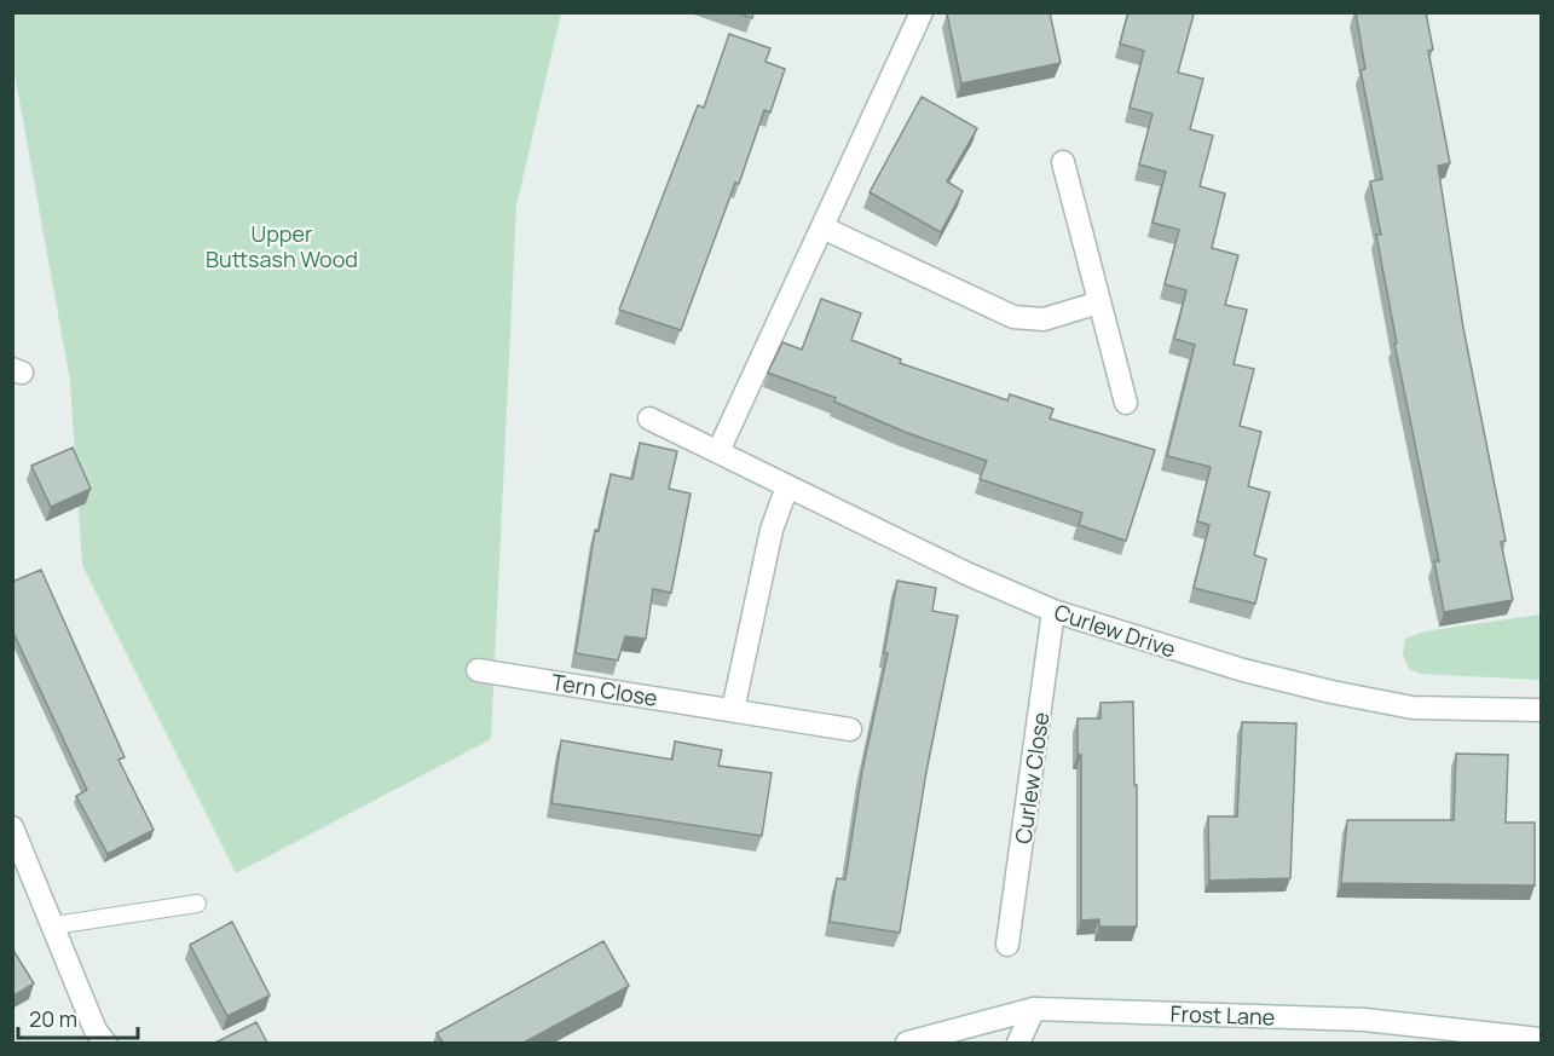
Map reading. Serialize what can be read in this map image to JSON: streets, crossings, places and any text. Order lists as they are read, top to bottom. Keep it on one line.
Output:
{"streets":{"street":["Curlew Drive","Tern Close","Curlew Close","Frost Lane"]},"crossings":[["Curlew Drive","Curlew Close"]],"parks":["Upper Buttsash Wood"],"scale_bar":"20 m"}
